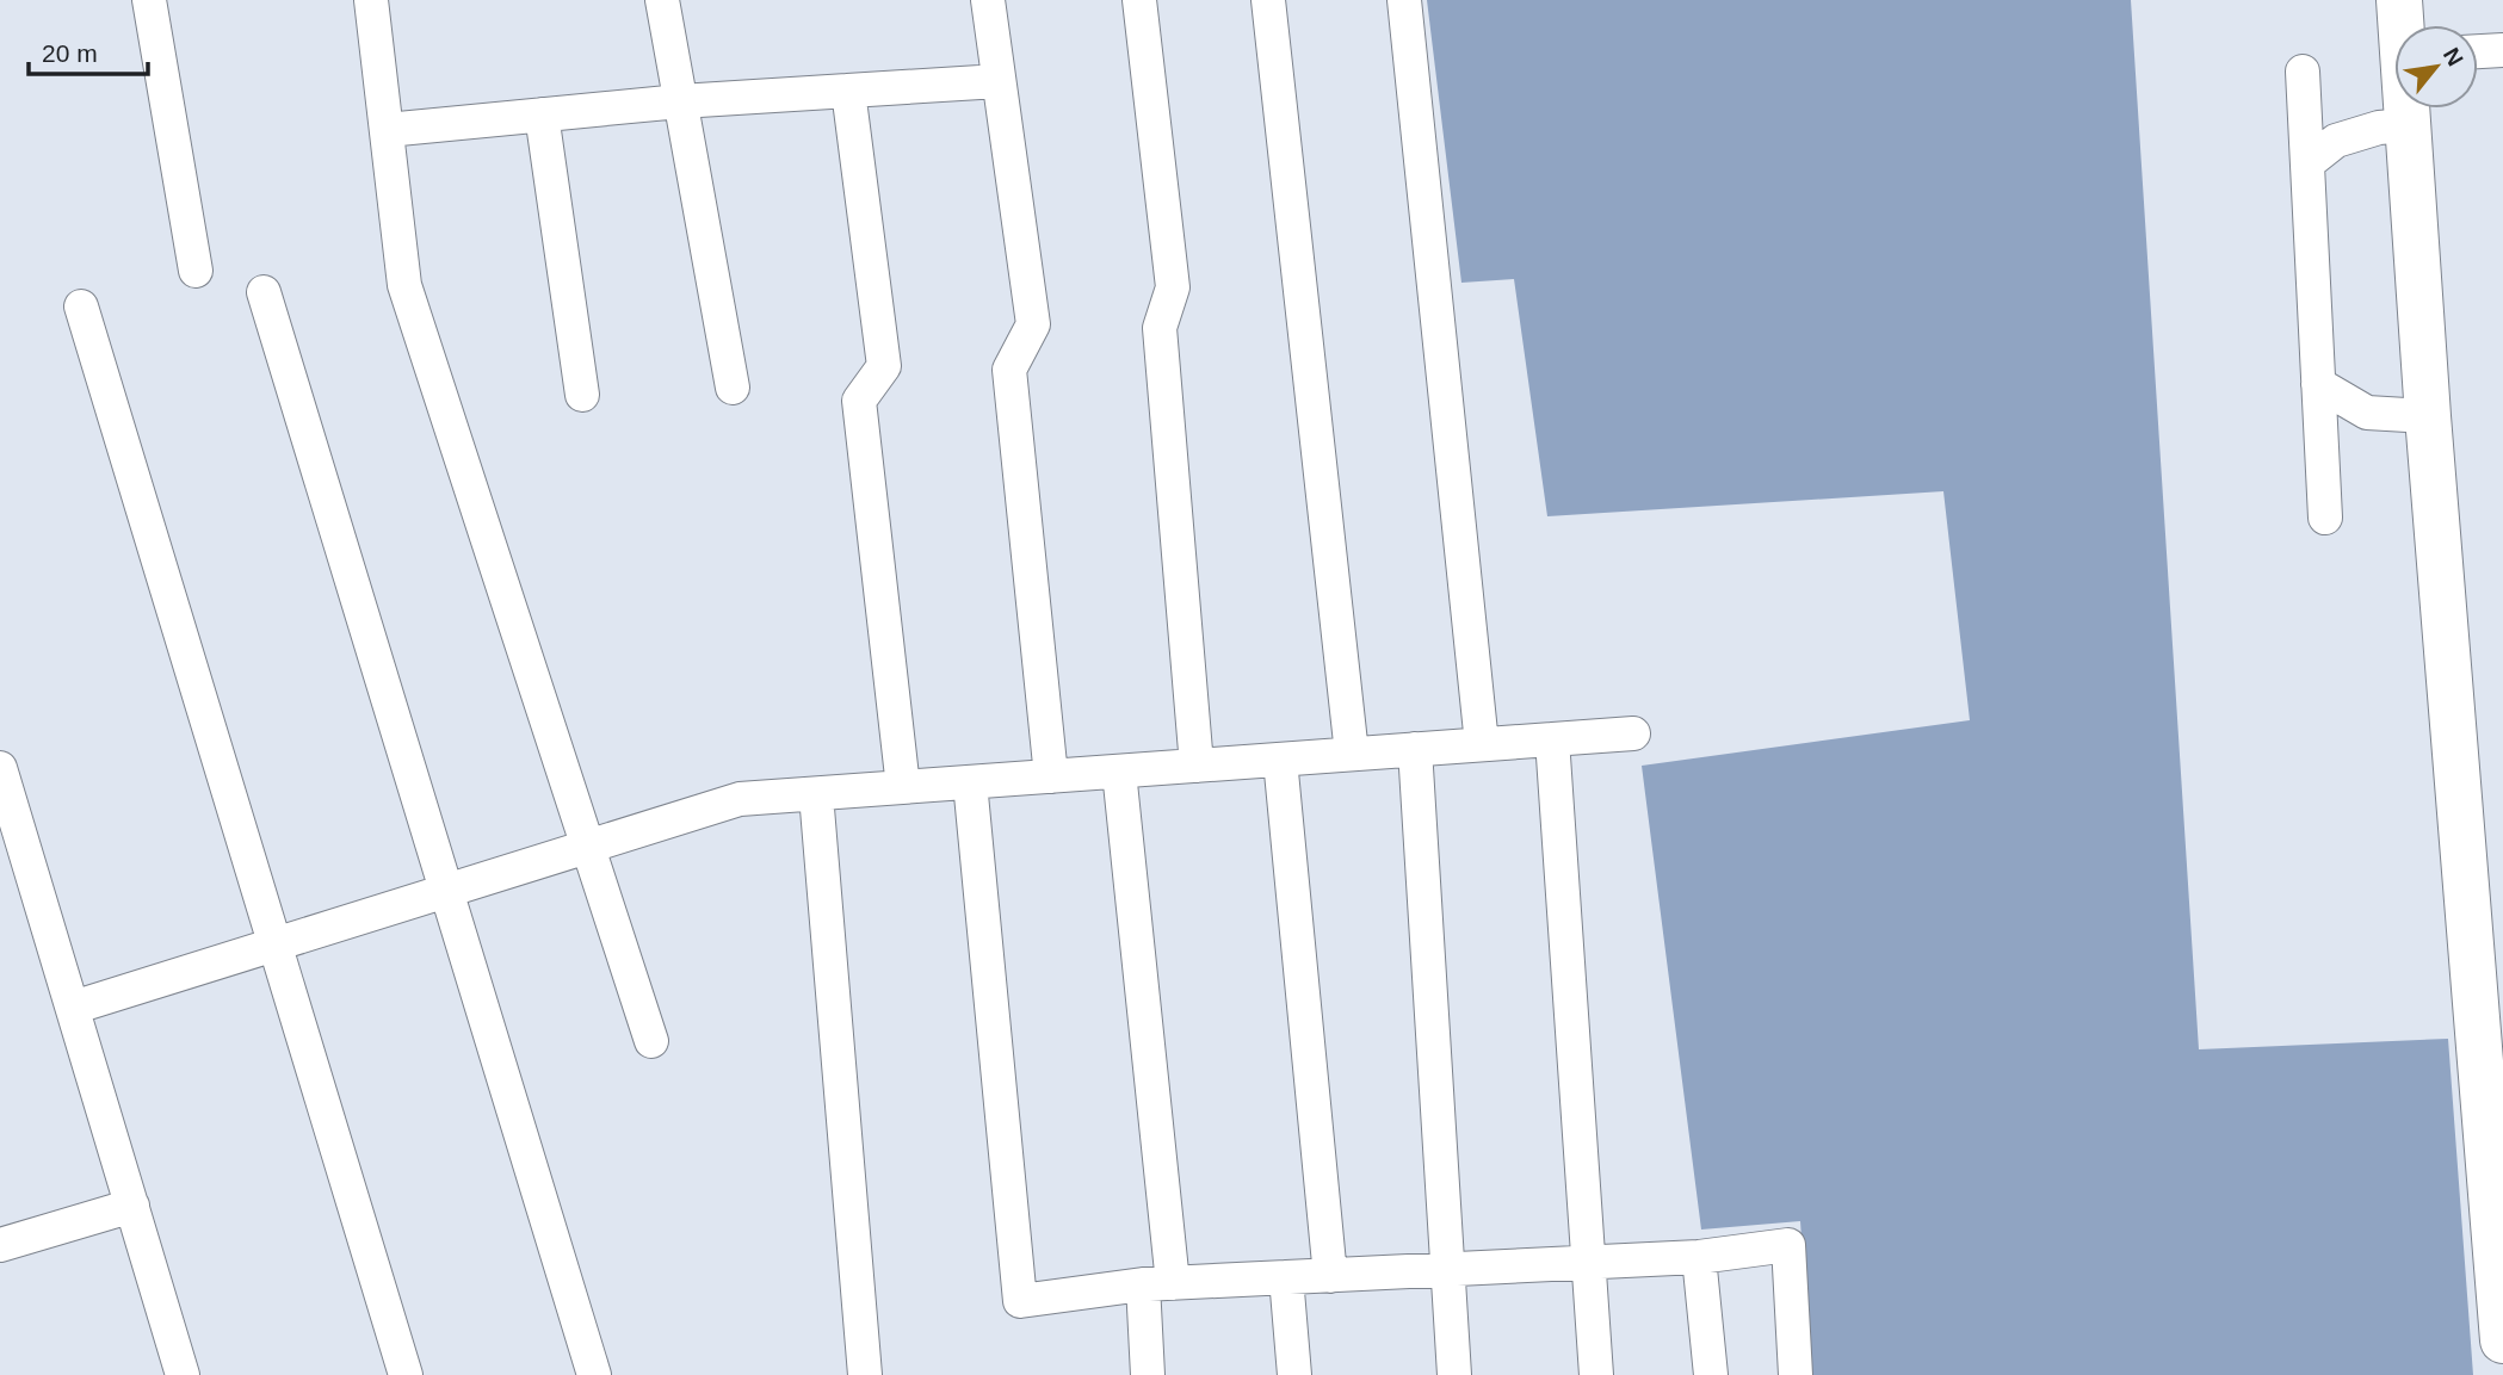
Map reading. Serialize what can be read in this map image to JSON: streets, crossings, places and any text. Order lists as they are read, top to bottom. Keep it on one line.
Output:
{"scale_bar":"20 m","north":"top right"}
